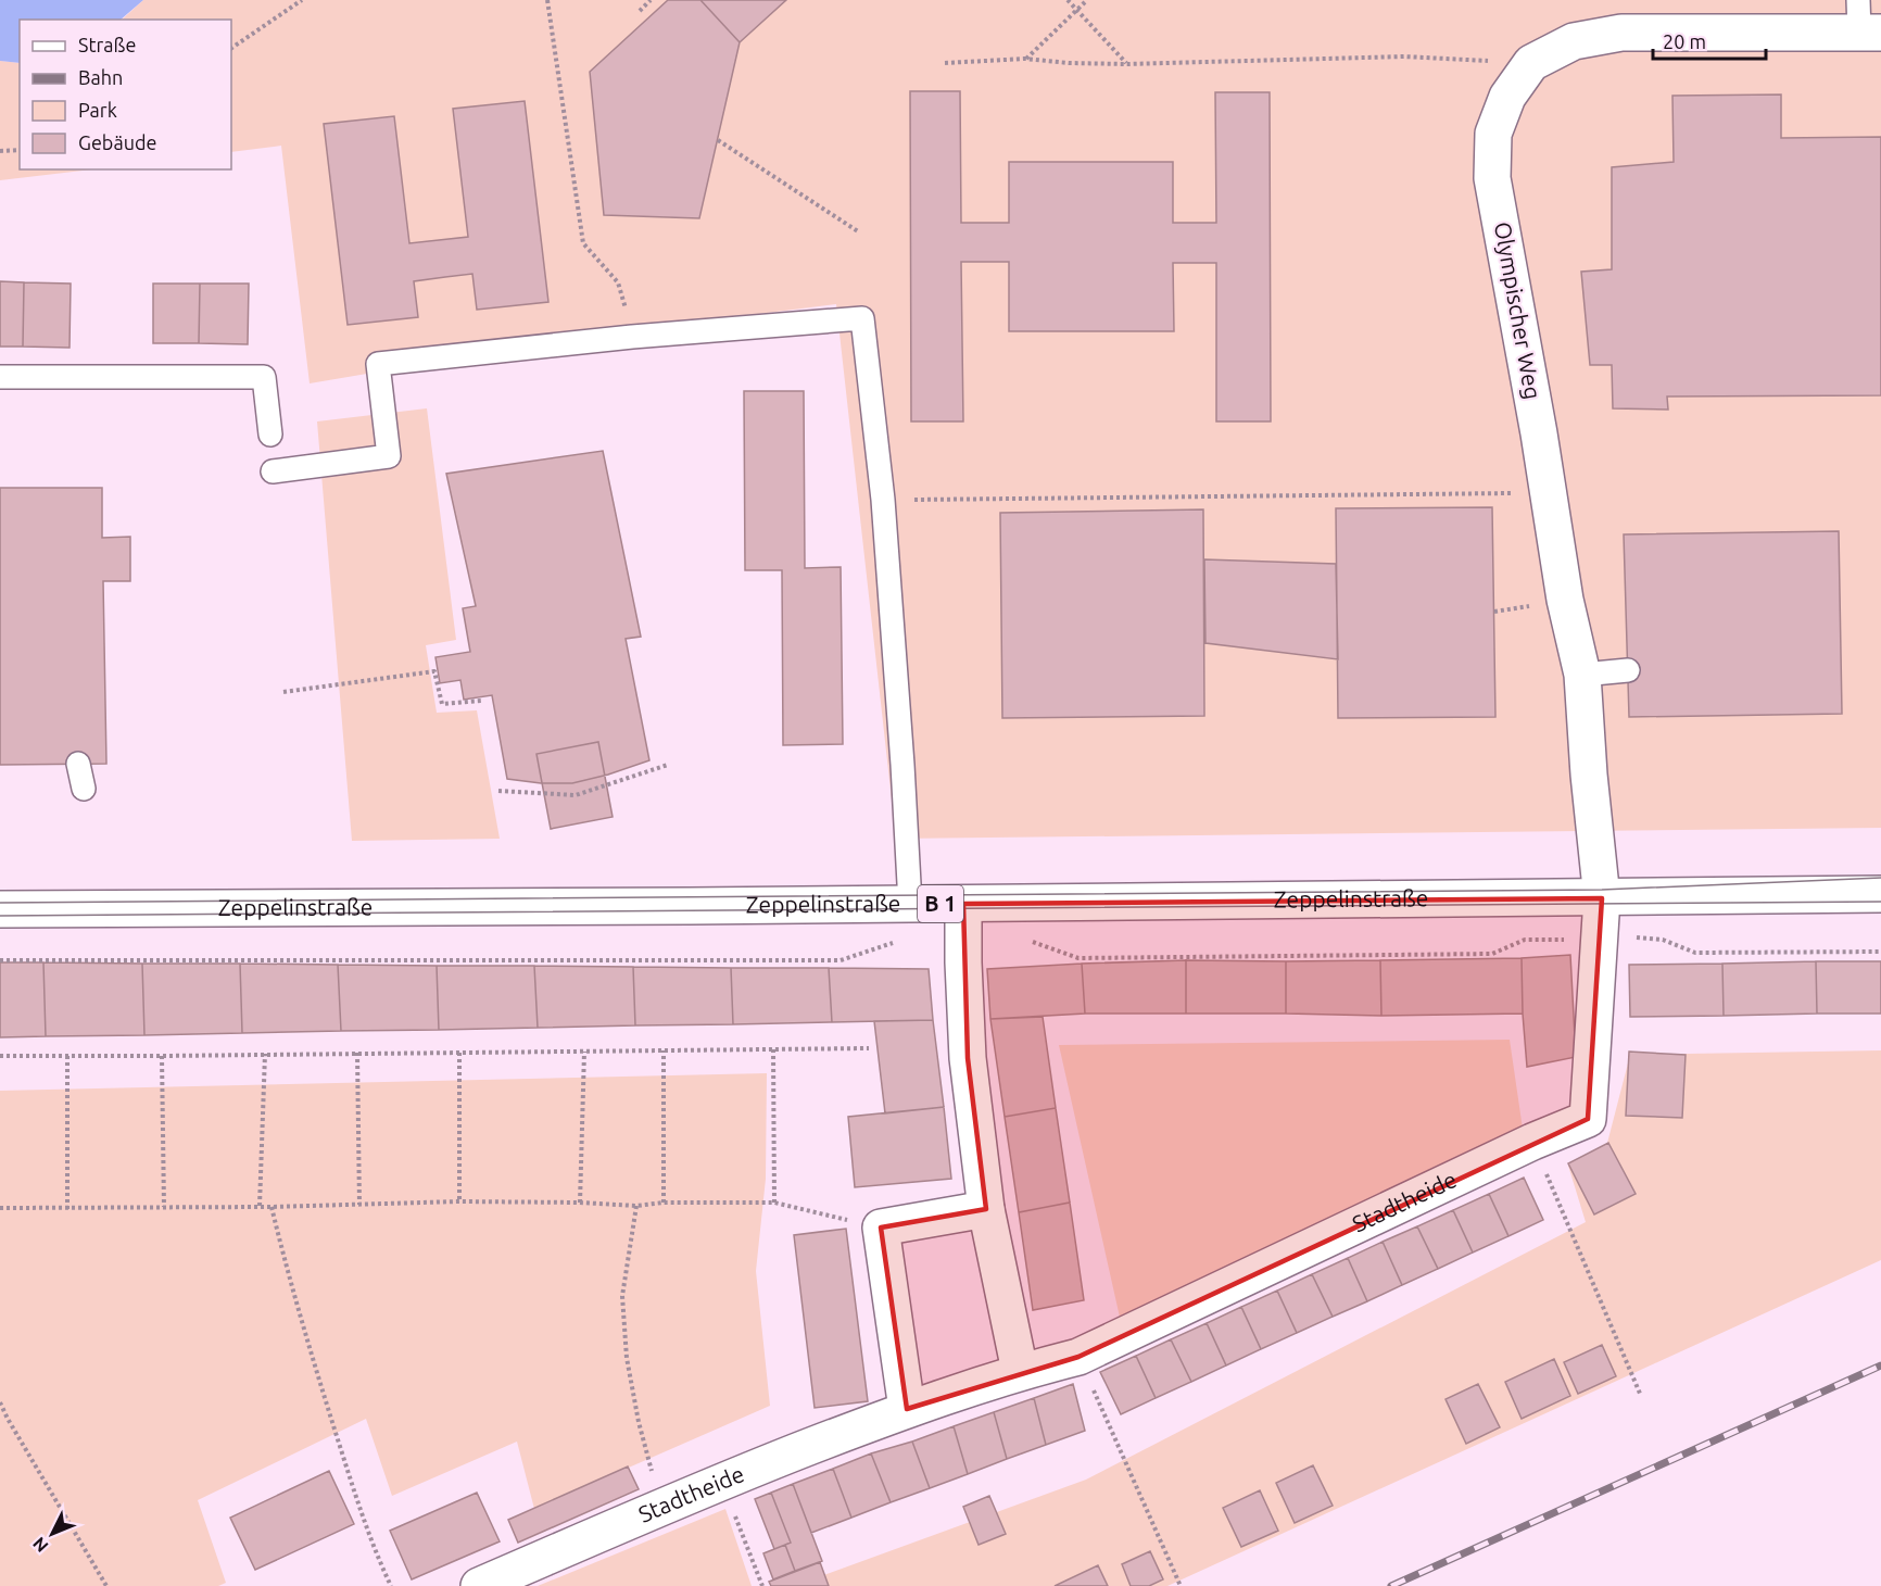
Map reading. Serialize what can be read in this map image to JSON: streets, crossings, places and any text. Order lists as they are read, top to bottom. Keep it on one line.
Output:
{"streets":{"street":["Olympischer Weg","Zeppelinstraße","B 1","Stadtheide"]},"crossings":[["Olympischer Weg","Zeppelinstraße"],["Olympischer Weg","Stadtheide"],["Zeppelinstraße","Stadtheide"]],"legend":["Straße","Bahn","Park","Gebäude"],"scale_bar":"20 m","north":"bottom left"}
